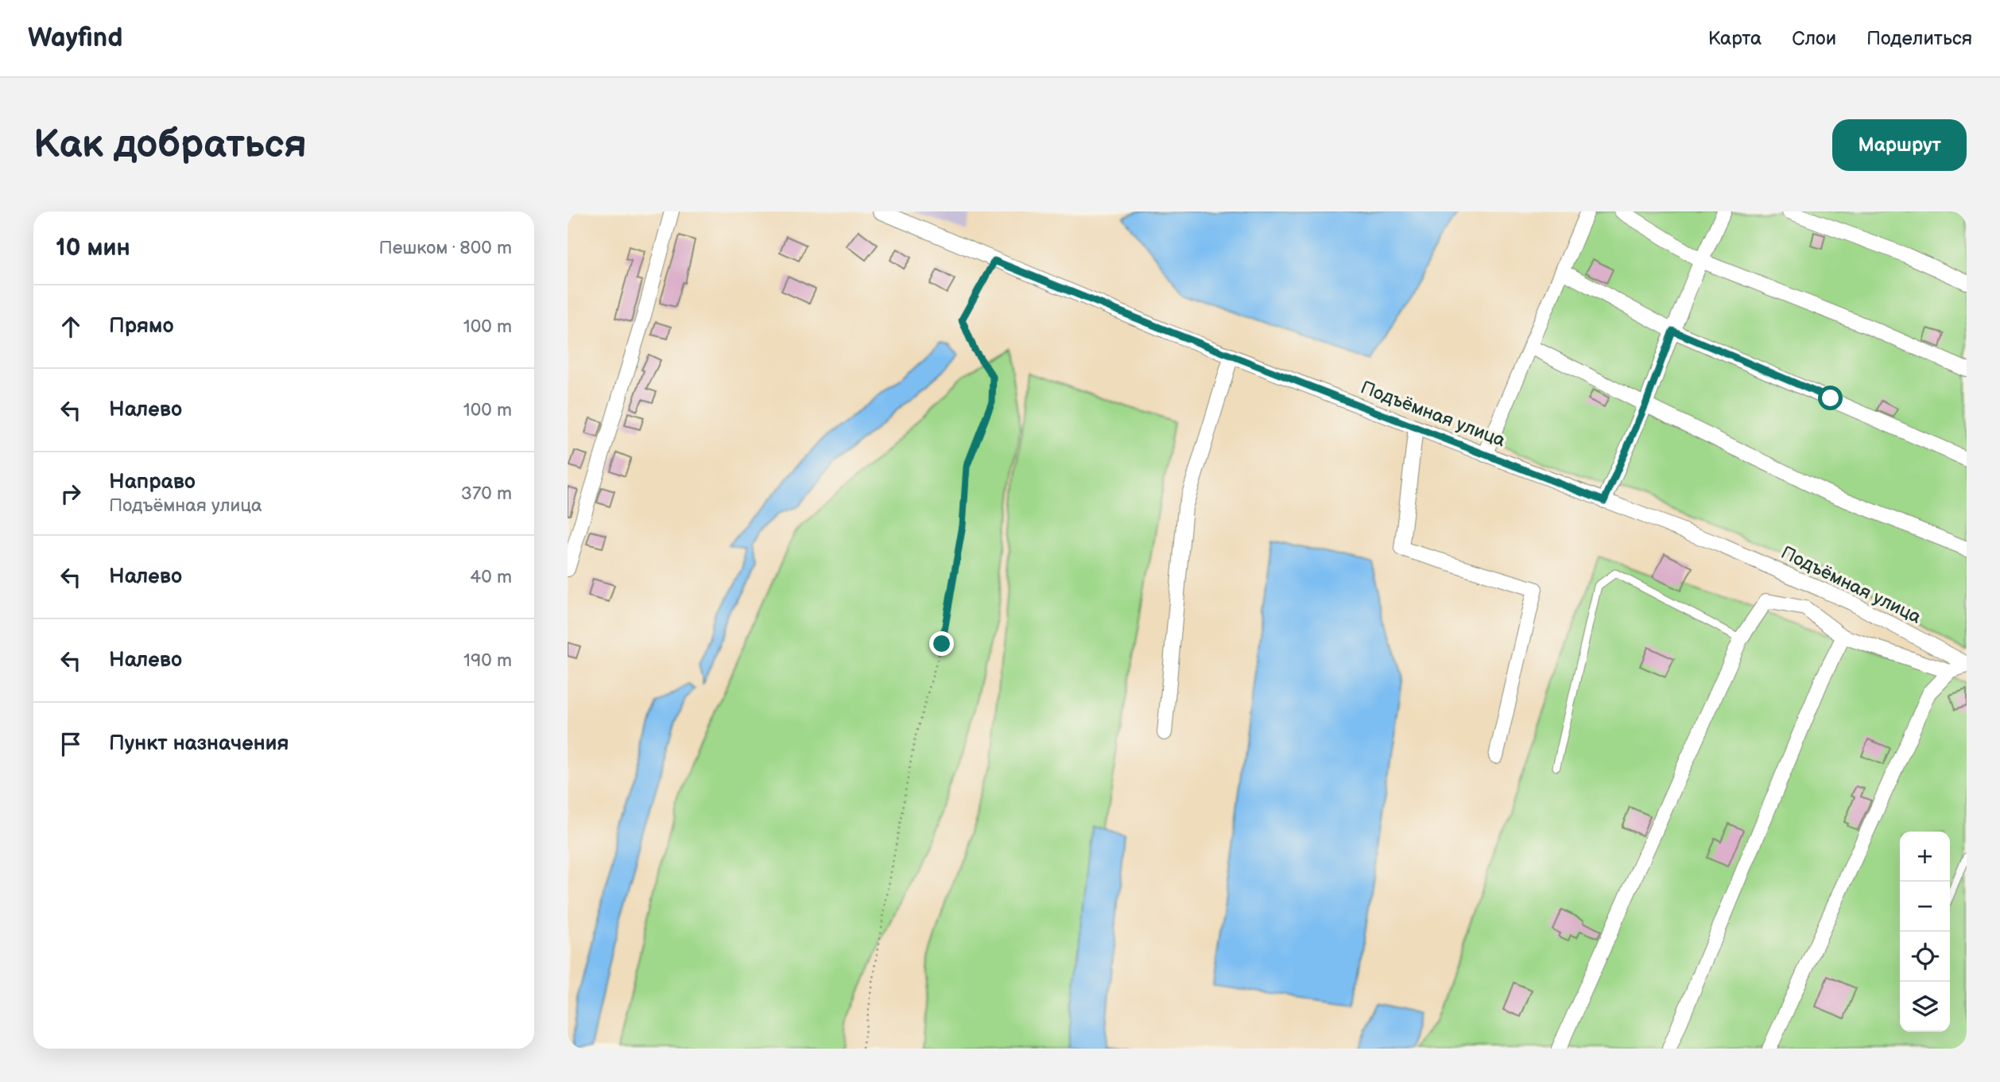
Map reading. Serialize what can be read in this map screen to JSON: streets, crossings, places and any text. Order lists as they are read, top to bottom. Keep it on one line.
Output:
{"streets":{"street":["Подъёмная улица"]},"page":{"header":"Wayfind","nav":["Карта","Слои","Поделиться"],"buttons":"Маршрут","title":"Как добраться","heading":["10 мин","Пешком · 800 m"],"list":[["Прямо","100 m"],["Налево","100 m"],["Направо","Подъёмная улица","370 m"],["Налево","40 m"],["Налево","190 m"],"Пункт назначения"],"map_buttons":["+","−"]}}
